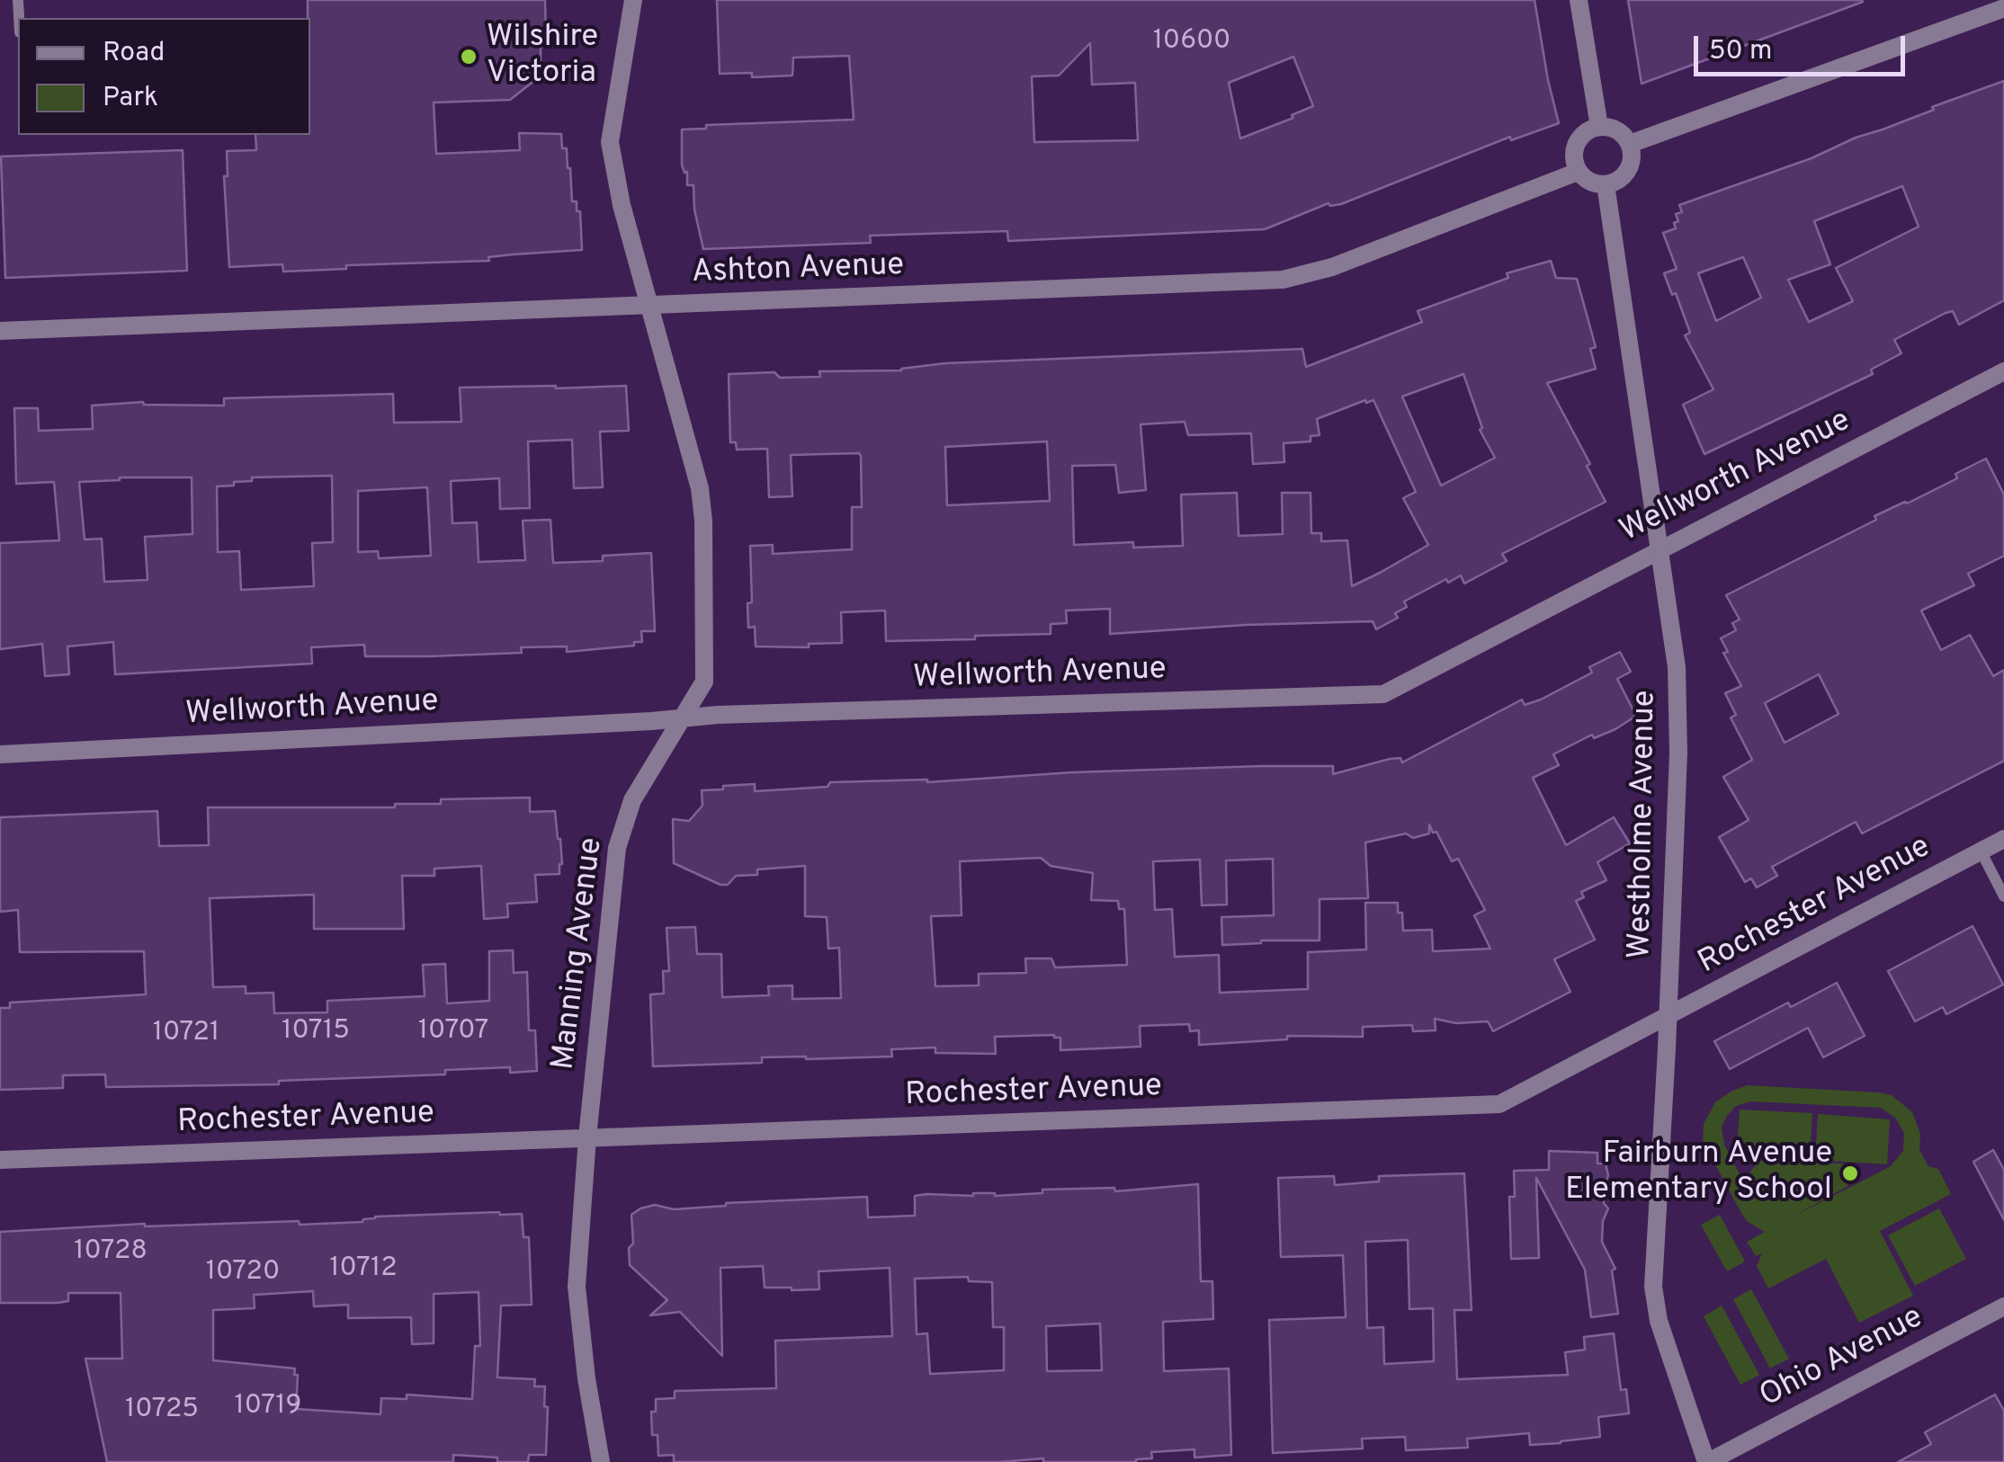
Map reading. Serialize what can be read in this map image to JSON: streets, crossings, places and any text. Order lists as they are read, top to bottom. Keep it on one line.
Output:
{"streets":{"street":["Ashton Avenue","Wellworth Avenue","Westholme Avenue","Rochester Avenue","Manning Avenue","Ohio Avenue"]},"crossings":[["Ashton Avenue","Westholme Avenue"],["Ashton Avenue","Manning Avenue"],["Wellworth Avenue","Westholme Avenue"],["Wellworth Avenue","Manning Avenue"],["Westholme Avenue","Rochester Avenue"],["Westholme Avenue","Ohio Avenue"],["Rochester Avenue","Manning Avenue"]],"places":["Wilshire Victoria","Fairburn Avenue Elementary School"],"house_numbers":["10600","10715","10707","10721","10728","10712","10720","10719","10725"],"legend":["Road","Park"],"scale_bar":"50 m"}
